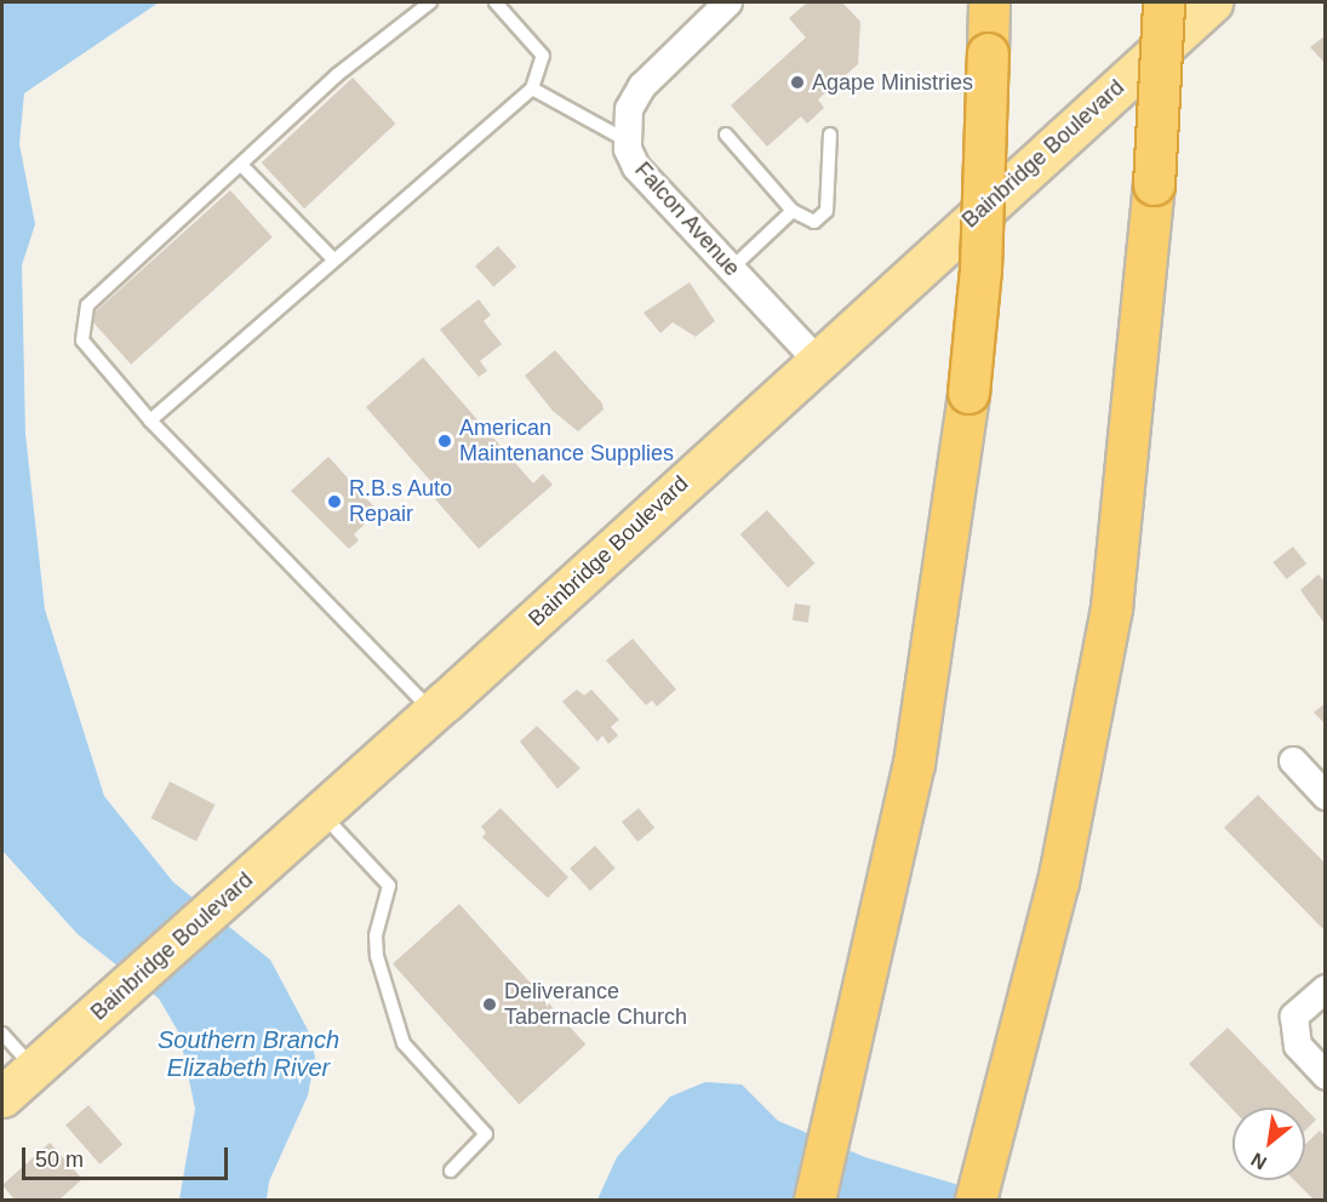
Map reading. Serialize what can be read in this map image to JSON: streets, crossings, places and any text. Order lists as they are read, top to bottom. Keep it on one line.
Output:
{"streets":{"main road":["Bainbridge Boulevard"],"street":["Falcon Avenue"]},"crossings":[["Bainbridge Boulevard","Falcon Avenue"]],"water":["Southern Branch Elizabeth River"],"places":["Agape Ministries","American Maintenance Supplies","R.B.s Auto Repair","Deliverance Tabernacle Church"],"scale_bar":"50 m","north":"bottom left"}
